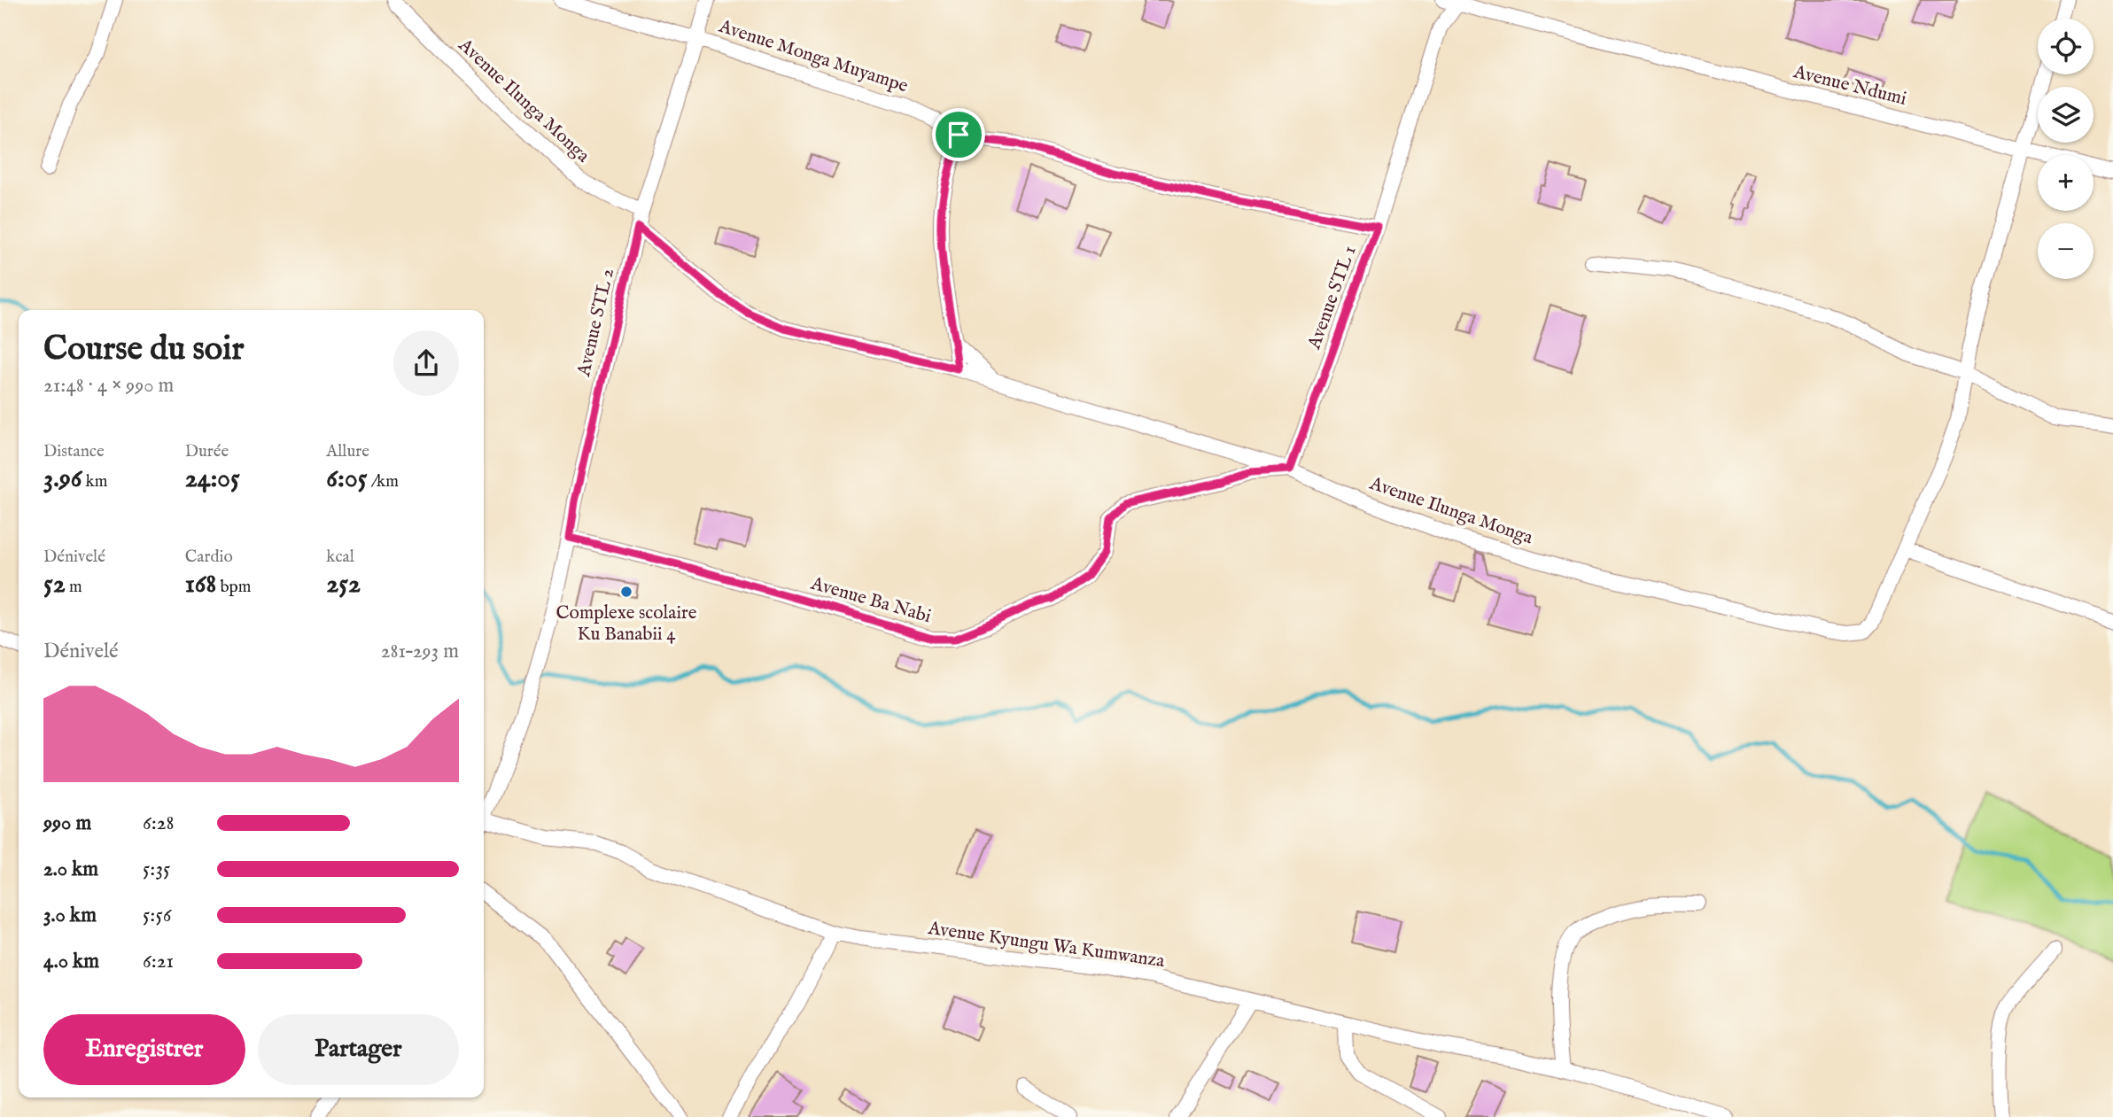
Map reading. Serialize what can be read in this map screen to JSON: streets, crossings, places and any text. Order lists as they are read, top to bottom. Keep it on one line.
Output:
{"streets":{"street":["Avenue Monga Muyampe","Avenue Ndumi","Avenue Ilunga Monga","Avenue STL 1","Avenue STL 2","Avenue Ba Nabi","Avenue Kyungu Wa Kumwanza"]},"crossings":[["Avenue Monga Muyampe","Avenue STL 1"],["Avenue Monga Muyampe","Avenue STL 2"],["Avenue Ndumi","Avenue STL 1"],["Avenue Ilunga Monga","Avenue STL 1"],["Avenue Ilunga Monga","Avenue STL 2"],["Avenue Ilunga Monga","Avenue Ba Nabi"],["Avenue STL 1","Avenue Ba Nabi"],["Avenue STL 2","Avenue Ba Nabi"]],"places":["Complexe scolaire Ku Banabii 4"],"page":{"map_buttons":["+","−"],"heading":["Course du soir","21:48 · 4 × 990 m"],"stats":[["Distance","3.96 km"],["Durée","24:05"],["Allure","6:05 /km"],["Dénivelé","52 m"],["Cardio","168 bpm"],["kcal","252"]],"chart":["Dénivelé","281–293 m"],"list":[{"name":"990 m","note":"6:28"},{"name":"2.0 km","note":"5:35"},{"name":"3.0 km","note":"5:56"},{"name":"4.0 km","note":"6:21"}],"buttons":["Enregistrer","Partager"]}}
